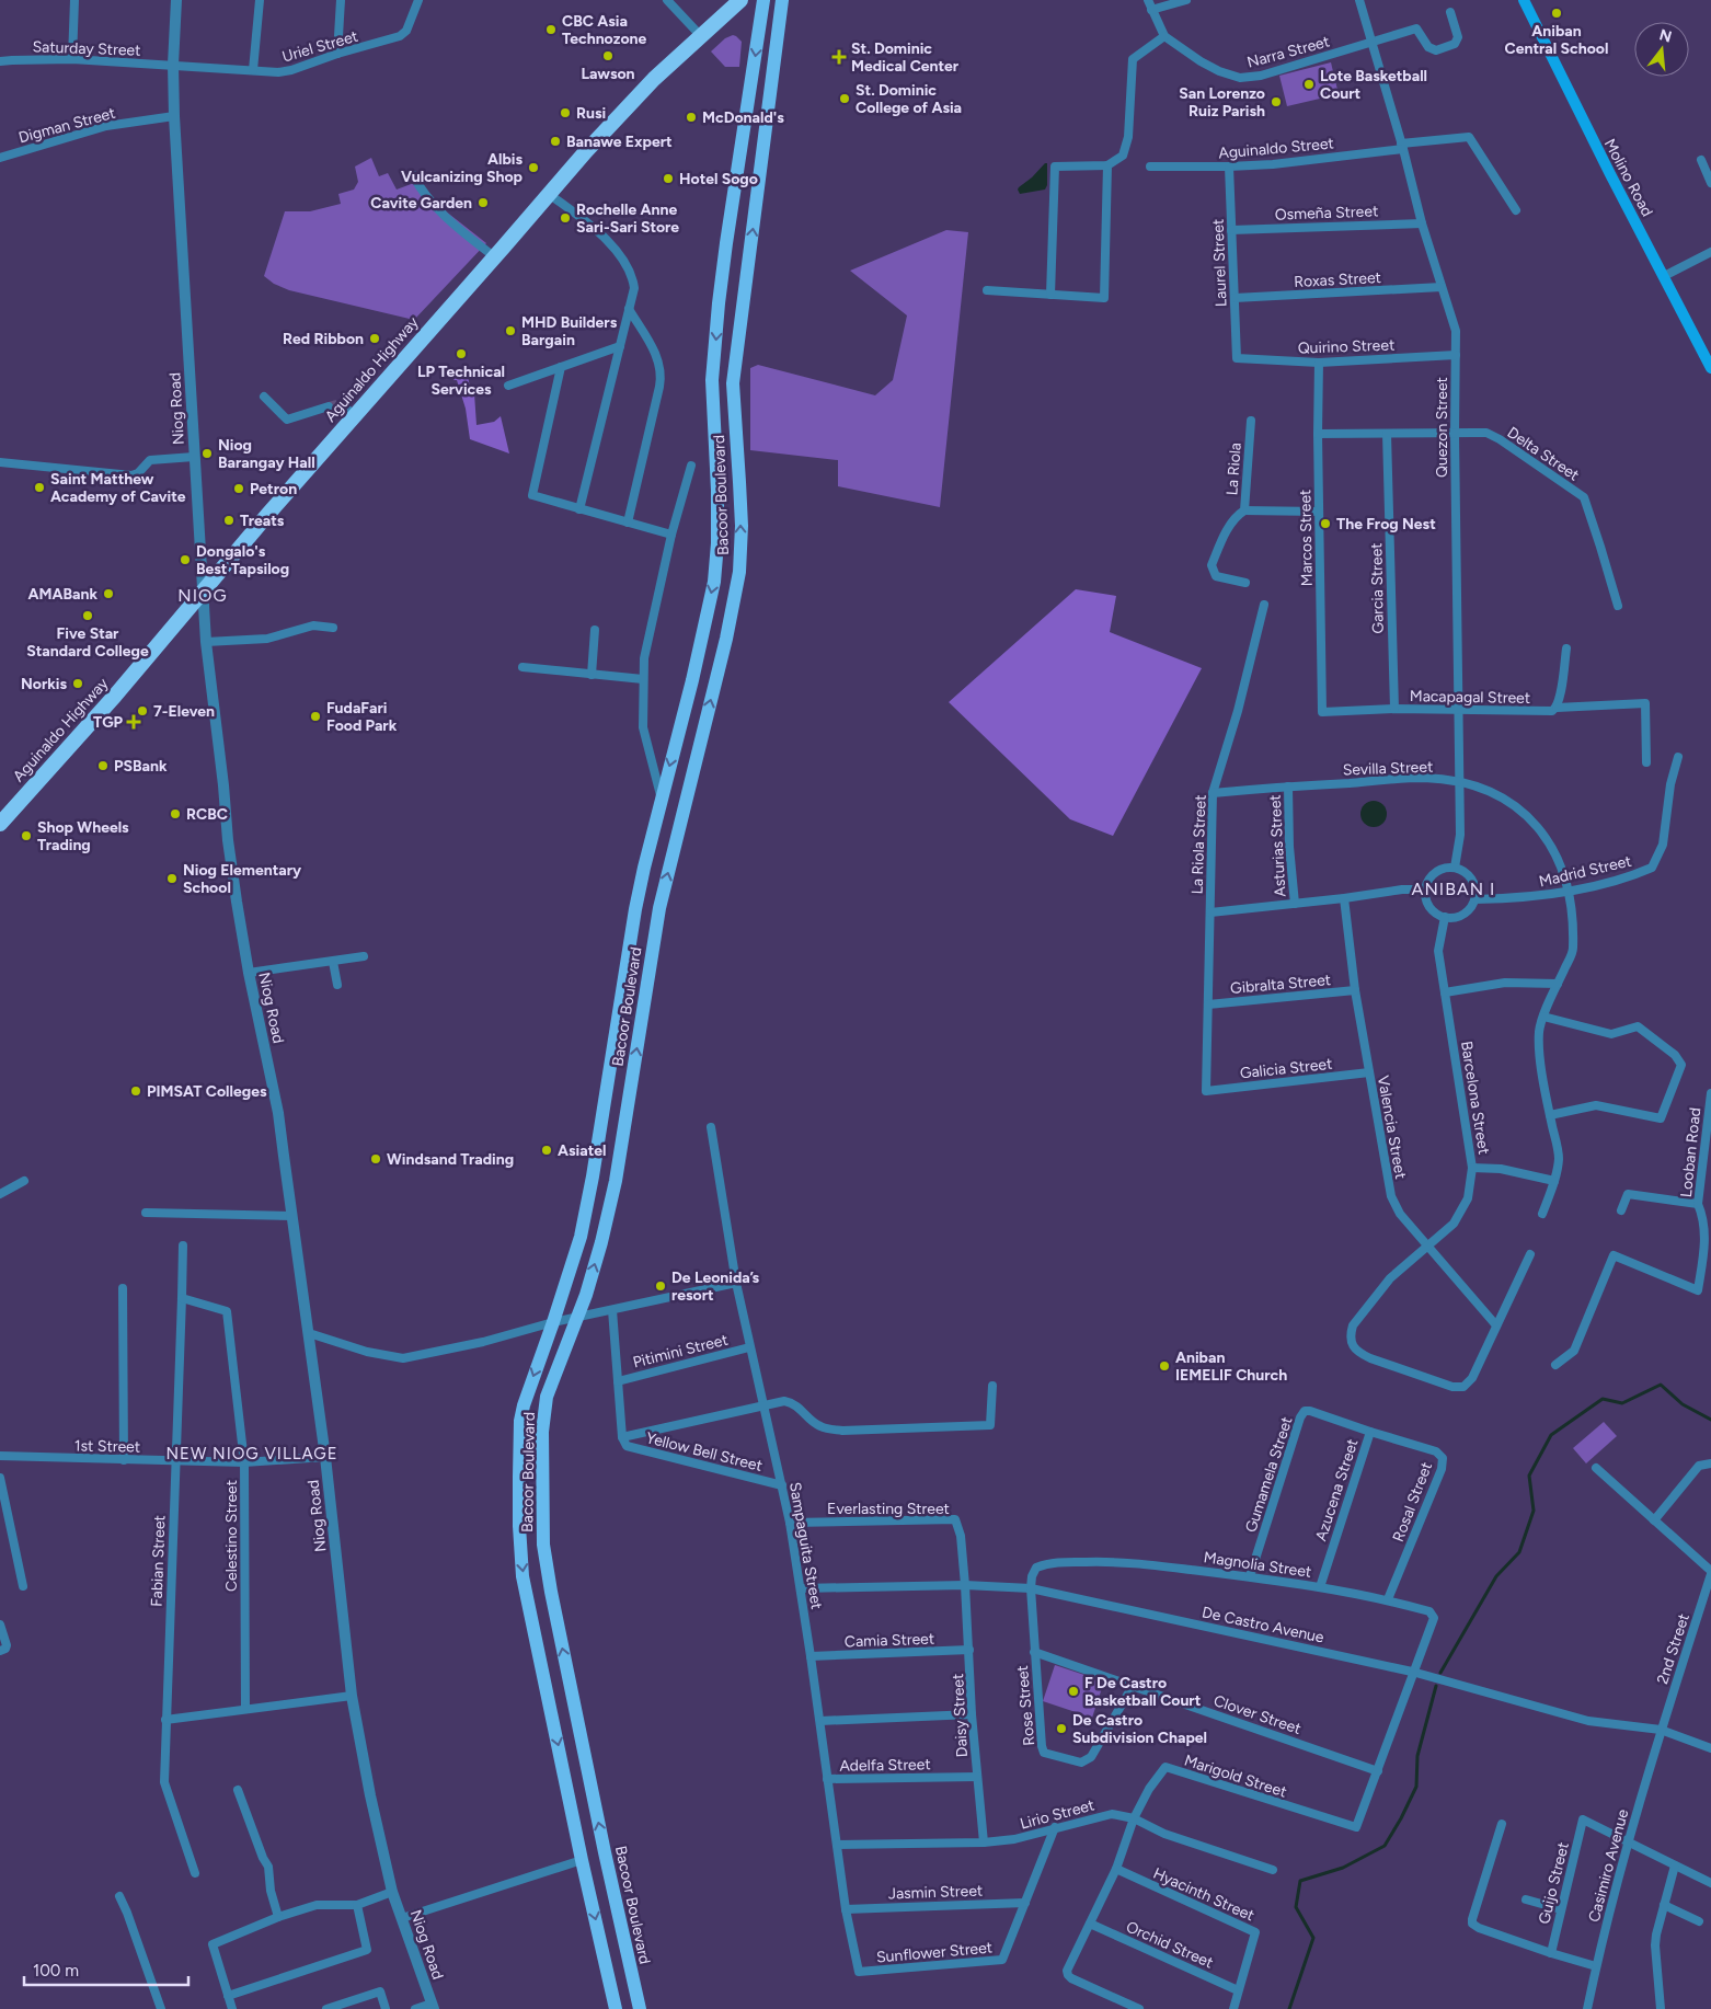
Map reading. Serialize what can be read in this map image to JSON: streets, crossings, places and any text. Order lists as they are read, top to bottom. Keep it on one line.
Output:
{"streets":{"highway":["Aguinaldo Highway"],"main road":["Molino Road","Bacoor Boulevard"],"street":["Uriel Street","Saturday Street","Narra Street","Digman Street","Aguinaldo Street","Osmeña Street","Laurel Street","Roxas Street","Quirino Street","Niog Road","Quezon Street","Delta Street","La Riola","Marcos Street","Garcia Street","Macapagal Street","Sevilla Street","La Riola Street","Asturias Street","Madrid Street","Gibralta Street","Galicia Street","Barcelona Street","Valencia Street","Looban Road","Pitimini Street","1st Street","Yellow Bell Street","Gumamela Street","Azucena Street","Rosal Street","Everlasting Street","Celestino Street","Sampaguita Street","Fabian Street","Magnolia Street","De Castro Avenue","Camia Street","2nd Street","Rose Street","Clover Street","Daisy Street","Adelfa Street","Marigold Street","Lirio Street","Casimiro Avenue","Guijo Street","Jasmin Street","Hyacinth Street","Orchid Street","Sunflower Street"]},"crossings":[["Uriel Street","Saturday Street"],["Uriel Street","Niog Road"],["Saturday Street","Niog Road"],["Narra Street","Quezon Street"],["Digman Street","Niog Road"],["Aguinaldo Street","Laurel Street"],["Aguinaldo Street","Quezon Street"],["Osmeña Street","Laurel Street"],["Osmeña Street","Quezon Street"],["Laurel Street","Roxas Street"],["Laurel Street","Quirino Street"],["Roxas Street","Quezon Street"],["Quirino Street","Quezon Street"],["Quirino Street","Marcos Street"],["Aguinaldo Highway","Niog Road"],["Niog Road","1st Street"],["Quezon Street","Delta Street"],["Quezon Street","Macapagal Street"],["Quezon Street","Sevilla Street"],["Quezon Street","Madrid Street"],["Quezon Street","Barcelona Street"],["Marcos Street","Macapagal Street"],["Garcia Street","Macapagal Street"],["Sevilla Street","La Riola Street"],["Sevilla Street","Asturias Street"],["Sevilla Street","Madrid Street"],["La Riola Street","Gibralta Street"],["La Riola Street","Galicia Street"],["Madrid Street","Barcelona Street"],["Gibralta Street","Valencia Street"],["Galicia Street","Valencia Street"],["Barcelona Street","Valencia Street"],["Pitimini Street","Sampaguita Street"],["1st Street","Celestino Street"],["1st Street","Fabian Street"],["Yellow Bell Street","Sampaguita Street"],["Gumamela Street","Rosal Street"],["Gumamela Street","Magnolia Street"],["Azucena Street","Rosal Street"],["Azucena Street","Magnolia Street"],["Rosal Street","Magnolia Street"],["Everlasting Street","Sampaguita Street"],["Everlasting Street","De Castro Avenue"],["Everlasting Street","Daisy Street"],["Celestino Street","Fabian Street"],["Sampaguita Street","De Castro Avenue"],["Sampaguita Street","Camia Street"],["Sampaguita Street","Adelfa Street"],["Sampaguita Street","Lirio Street"],["Sampaguita Street","Jasmin Street"],["Sampaguita Street","Sunflower Street"],["Magnolia Street","De Castro Avenue"],["Magnolia Street","Rose Street"],["Magnolia Street","Marigold Street"],["De Castro Avenue","2nd Street"],["De Castro Avenue","Rose Street"],["De Castro Avenue","Daisy Street"],["De Castro Avenue","Marigold Street"],["De Castro Avenue","Casimiro Avenue"],["Camia Street","Daisy Street"],["2nd Street","Casimiro Avenue"],["Rose Street","Clover Street"],["Clover Street","Marigold Street"],["Daisy Street","Adelfa Street"],["Daisy Street","Lirio Street"],["Marigold Street","Lirio Street"],["Marigold Street","Hyacinth Street"],["Marigold Street","Orchid Street"],["Lirio Street","Sunflower Street"],["Casimiro Avenue","Guijo Street"],["Jasmin Street","Sunflower Street"],["Hyacinth Street","Orchid Street"]],"districts":["NIOG","ANIBAN I","NEW NIOG VILLAGE"],"places":{"other":["Aniban Central School","CBC Asia Technozone","Lawson","Lote Basketball Court","St. Dominic College of Asia","San Lorenzo Ruiz Parish","Rusi","McDonald's","Banawe Expert","Albis Vulcanizing Shop","Hotel Sogo","Cavite Garden","Rochelle Anne Sari-Sari Store","MHD Builders Bargain","Red Ribbon","LP Technical Services","Niog Barangay Hall","Saint Matthew Academy of Cavite","Petron","Treats","The Frog Nest","Dongalo's Best Tapsilog","AMABank","Five Star Standard College","Norkis","7-Eleven","FudaFari Food Park","PSBank","RCBC","Shop Wheels Trading","Niog Elementary School","PIMSAT Colleges","Asiatel","Windsand Trading","De Leonida’s resort","Aniban IEMELIF Church","F De Castro Basketball Court","De Castro Subdivision Chapel"],"health":["St. Dominic Medical Center","TGP"]},"scale_bar":"100 m","north":"top"}
